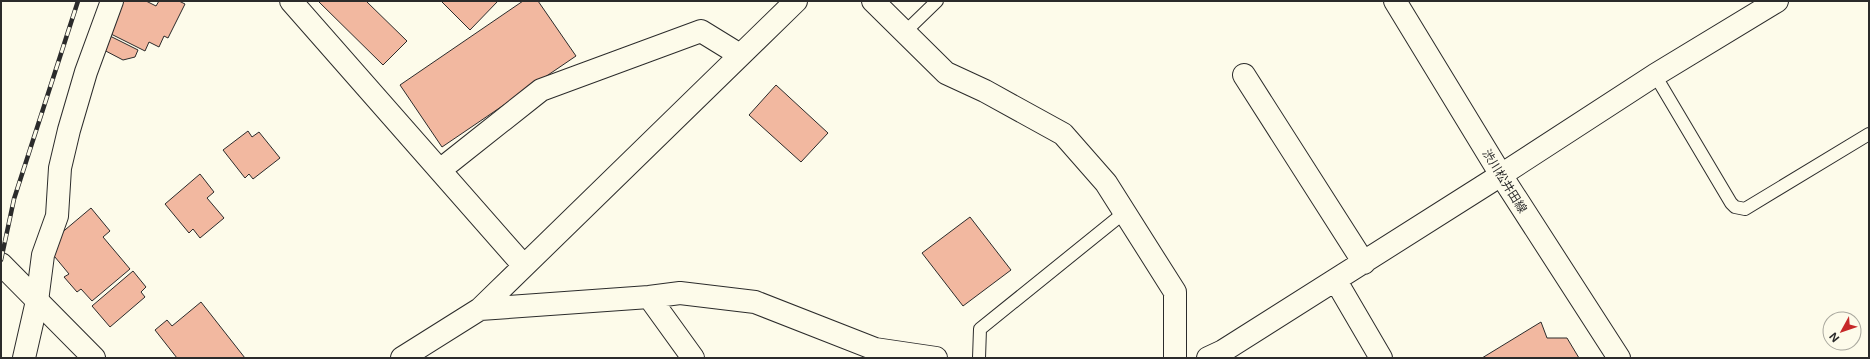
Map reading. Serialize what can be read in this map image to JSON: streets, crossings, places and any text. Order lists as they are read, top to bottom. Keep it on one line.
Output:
{"streets":{"street":["渋川松井田線"]},"north":"bottom left"}
